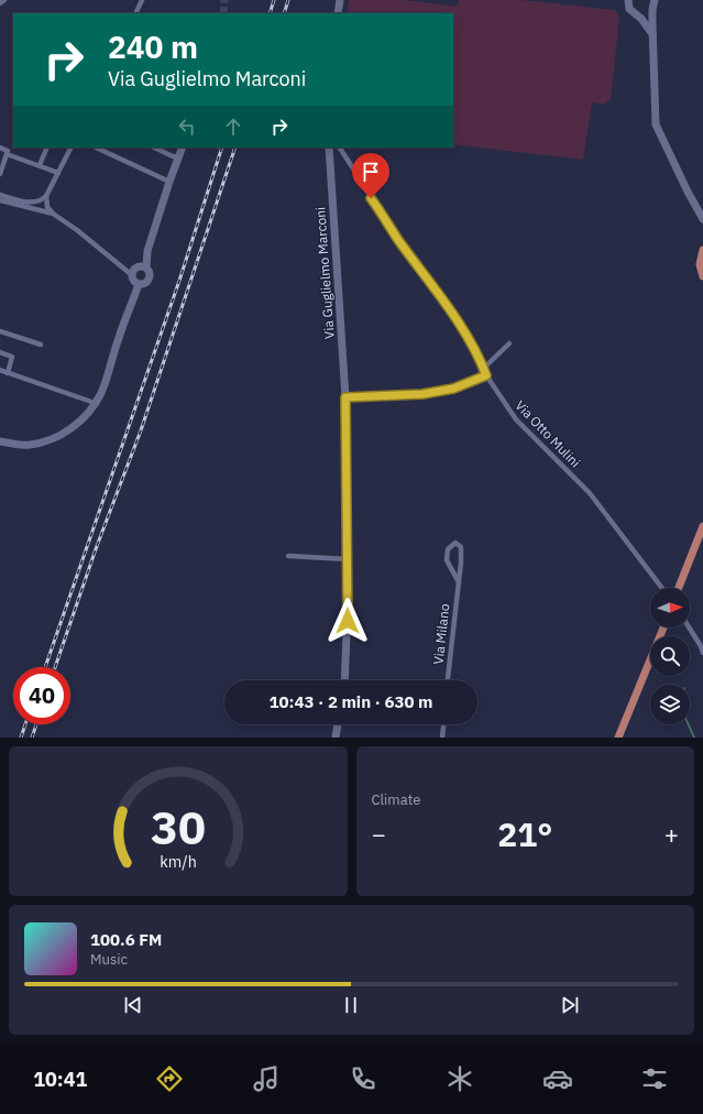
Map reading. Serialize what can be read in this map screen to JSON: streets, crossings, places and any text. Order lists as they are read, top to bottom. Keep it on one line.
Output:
{"streets":{"street":["Via Guglielmo Marconi","Via Otto Mulini","Via Milano"]},"north":"right","page":{"turn":["240 m","Via Guglielmo Marconi"],"limit":"40","trip":"10:43 · 2 min · 630 m","tile":"Climate","heat":["−","21°","+"],"song":["100.6 FM","Music"],"tabs":"10:41","gauge":["30","km/h"]}}
